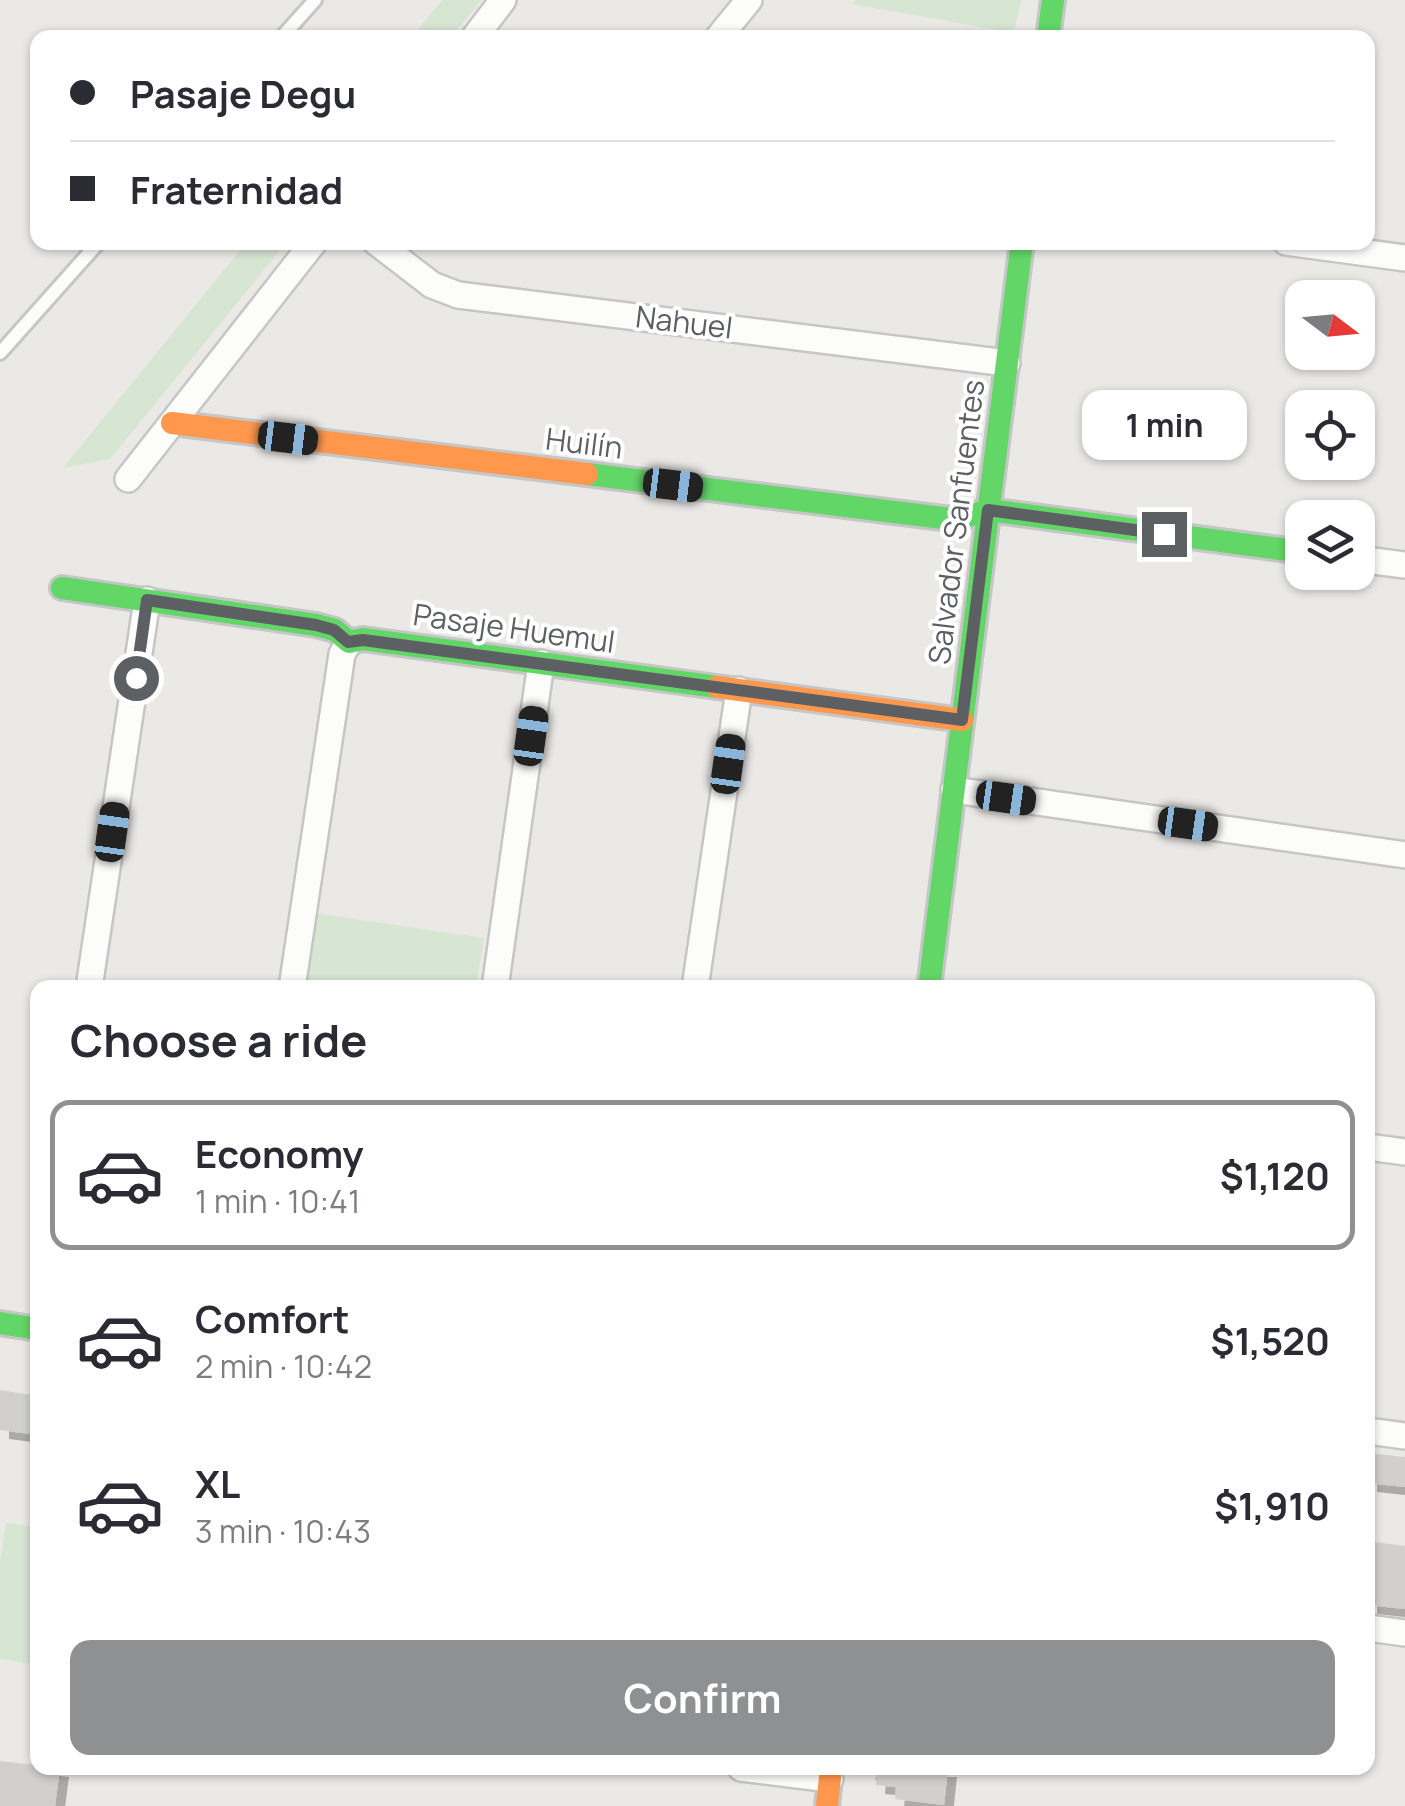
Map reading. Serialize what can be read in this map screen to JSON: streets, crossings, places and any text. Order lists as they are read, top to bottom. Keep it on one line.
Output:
{"streets":{"street":["Nahuel","Huilín","Salvador Sanfuentes","Pasaje Huemul"]},"crossings":[["Nahuel","Salvador Sanfuentes"],["Huilín","Salvador Sanfuentes"],["Salvador Sanfuentes","Pasaje Huemul"]],"north":"right","page":{"banner":["Pasaje Degu","Fraternidad"],"bubble":"1 min","heading":"Choose a ride","list":[{"name":"Economy","note":"1 min · 10:41","value":"$1,120"},{"name":"Comfort","note":"2 min · 10:42","value":"$1,520"},{"name":"XL","note":"3 min · 10:43","value":"$1,910"}],"buttons":"Confirm"}}
